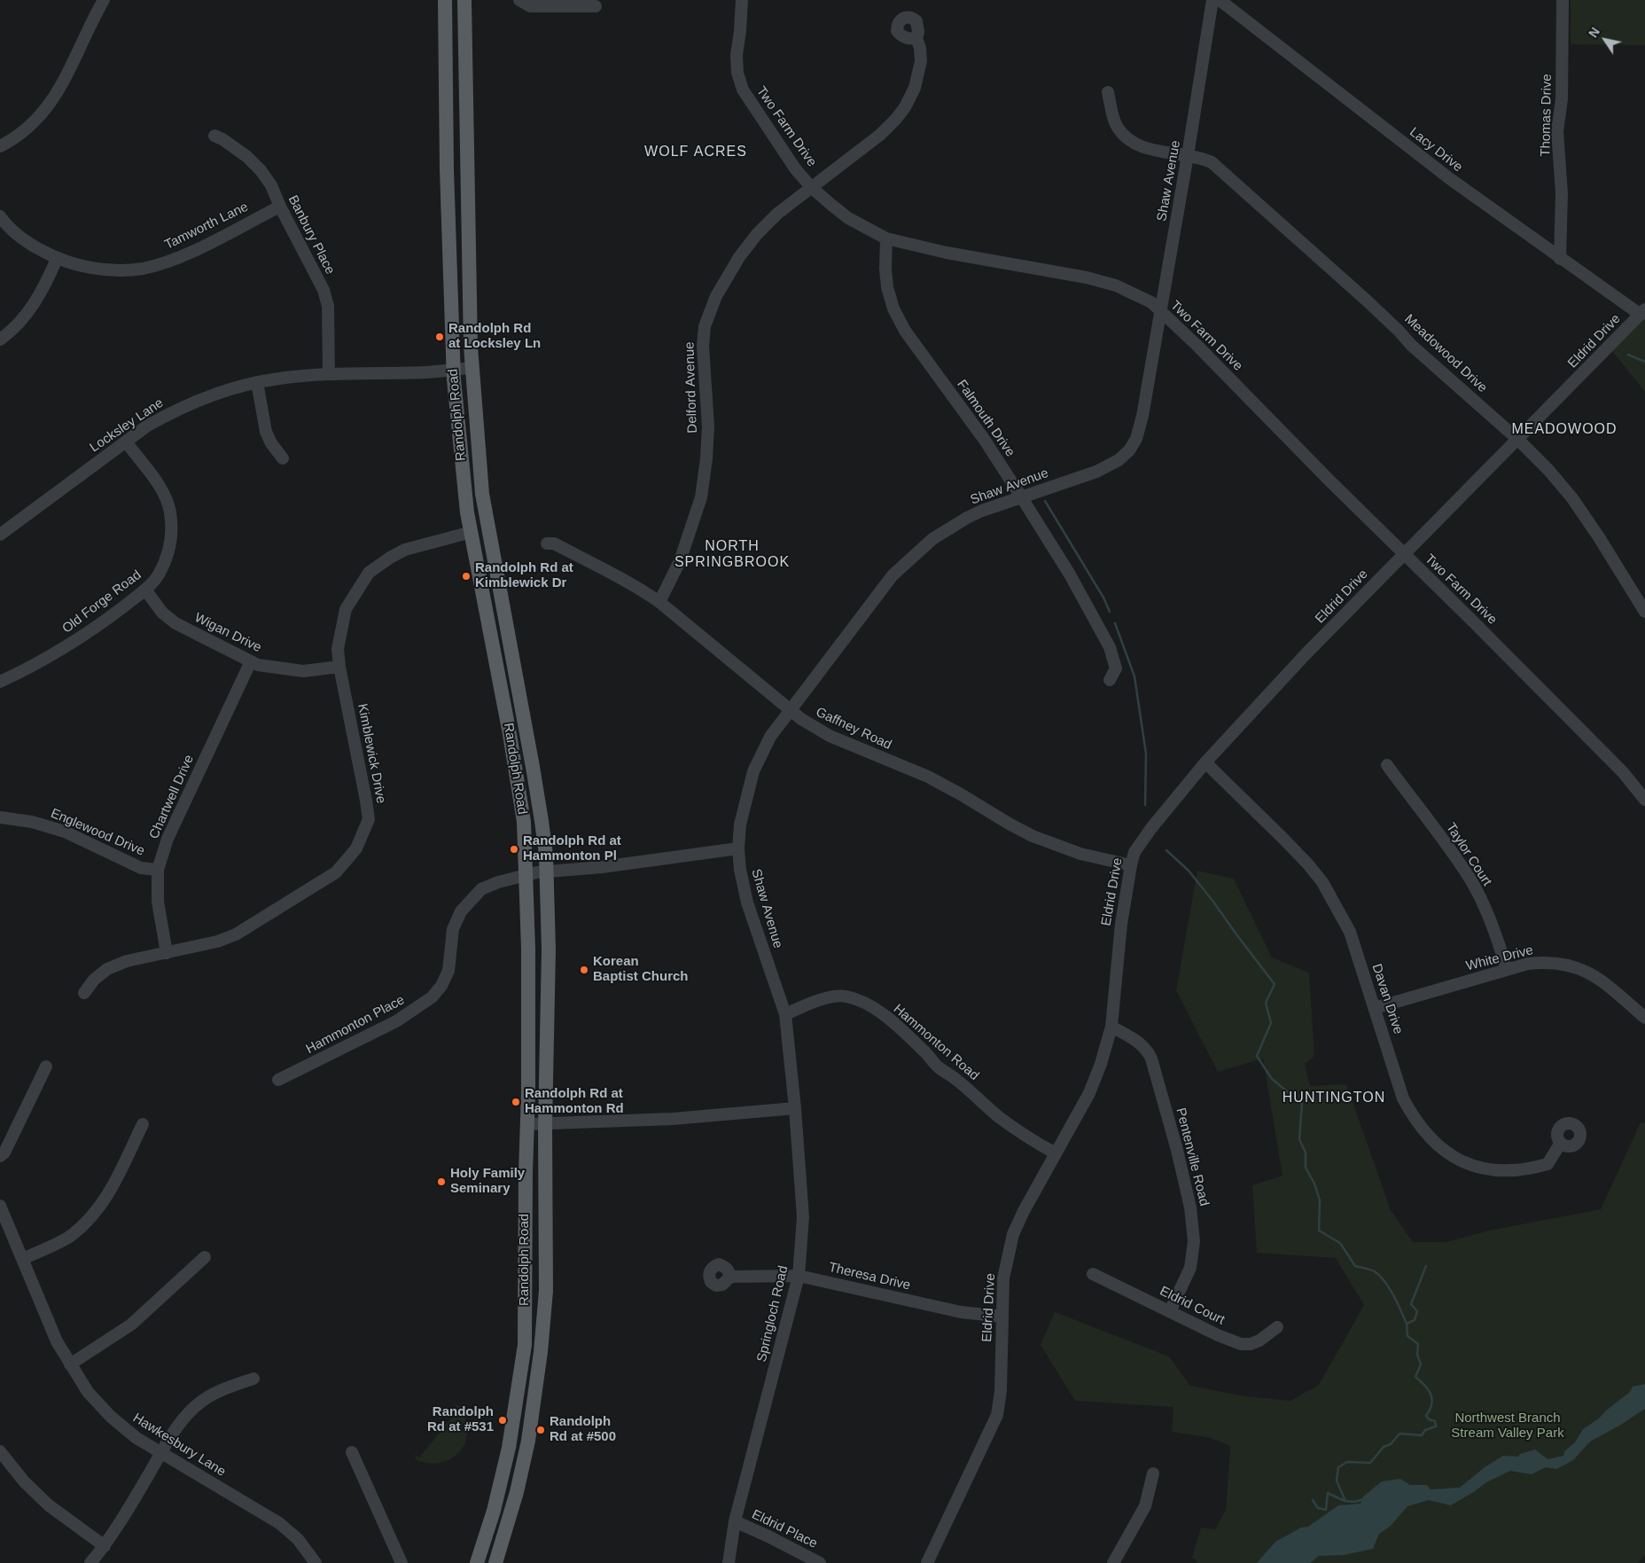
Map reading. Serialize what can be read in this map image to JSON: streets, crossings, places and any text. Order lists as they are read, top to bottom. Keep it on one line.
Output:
{"streets":{"main road":["Randolph Road"],"street":["Thomas Drive","Two Farm Drive","Lacy Drive","Shaw Avenue","Tamworth Lane","Banbury Place","Eldrid Drive","Meadowood Drive","Delford Avenue","Falmouth Drive","Locksley Lane","Old Forge Road","Wigan Drive","Gaffney Road","Kimblewick Drive","Chartwell Drive","Englewood Drive","Taylor Court","White Drive","Davan Drive","Hammonton Place","Hammonton Road","Pentenville Road","Theresa Drive","Eldrid Court","Springloch Road","Hawkesbury Lane","Eldrid Place"]},"crossings":[["Thomas Drive","Lacy Drive"],["Two Farm Drive","Shaw Avenue"],["Two Farm Drive","Eldrid Drive"],["Two Farm Drive","Delford Avenue"],["Two Farm Drive","Falmouth Drive"],["Lacy Drive","Eldrid Drive"],["Shaw Avenue","Meadowood Drive"],["Shaw Avenue","Falmouth Drive"],["Shaw Avenue","Gaffney Road"],["Shaw Avenue","Hammonton Place"],["Shaw Avenue","Hammonton Road"],["Shaw Avenue","Springloch Road"],["Tamworth Lane","Banbury Place"],["Banbury Place","Locksley Lane"],["Eldrid Drive","Meadowood Drive"],["Eldrid Drive","Gaffney Road"],["Eldrid Drive","Davan Drive"],["Eldrid Drive","Hammonton Road"],["Eldrid Drive","Pentenville Road"],["Eldrid Drive","Theresa Drive"],["Delford Avenue","Gaffney Road"],["Randolph Road","Locksley Lane"],["Randolph Road","Kimblewick Drive"],["Randolph Road","Hammonton Place"],["Locksley Lane","Old Forge Road"],["Old Forge Road","Wigan Drive"],["Wigan Drive","Kimblewick Drive"],["Wigan Drive","Chartwell Drive"],["Kimblewick Drive","Chartwell Drive"],["Chartwell Drive","Englewood Drive"],["Taylor Court","White Drive"],["White Drive","Davan Drive"],["Hammonton Road","Springloch Road"],["Pentenville Road","Eldrid Court"],["Theresa Drive","Springloch Road"],["Springloch Road","Eldrid Place"]],"districts":["WOLF ACRES","MEADOWOOD","NORTH SPRINGBROOK","HUNTINGTON"],"parks":["Northwest Branch Stream Valley Park"],"places":["Randolph Rd at Locksley Ln","Randolph Rd at Kimblewick Dr","Randolph Rd at Hammonton Pl","Korean Baptist Church","Randolph Rd at Hammonton Rd","Holy Family Seminary","Randolph Rd at #531","Randolph Rd at #500"],"north":"top left"}
